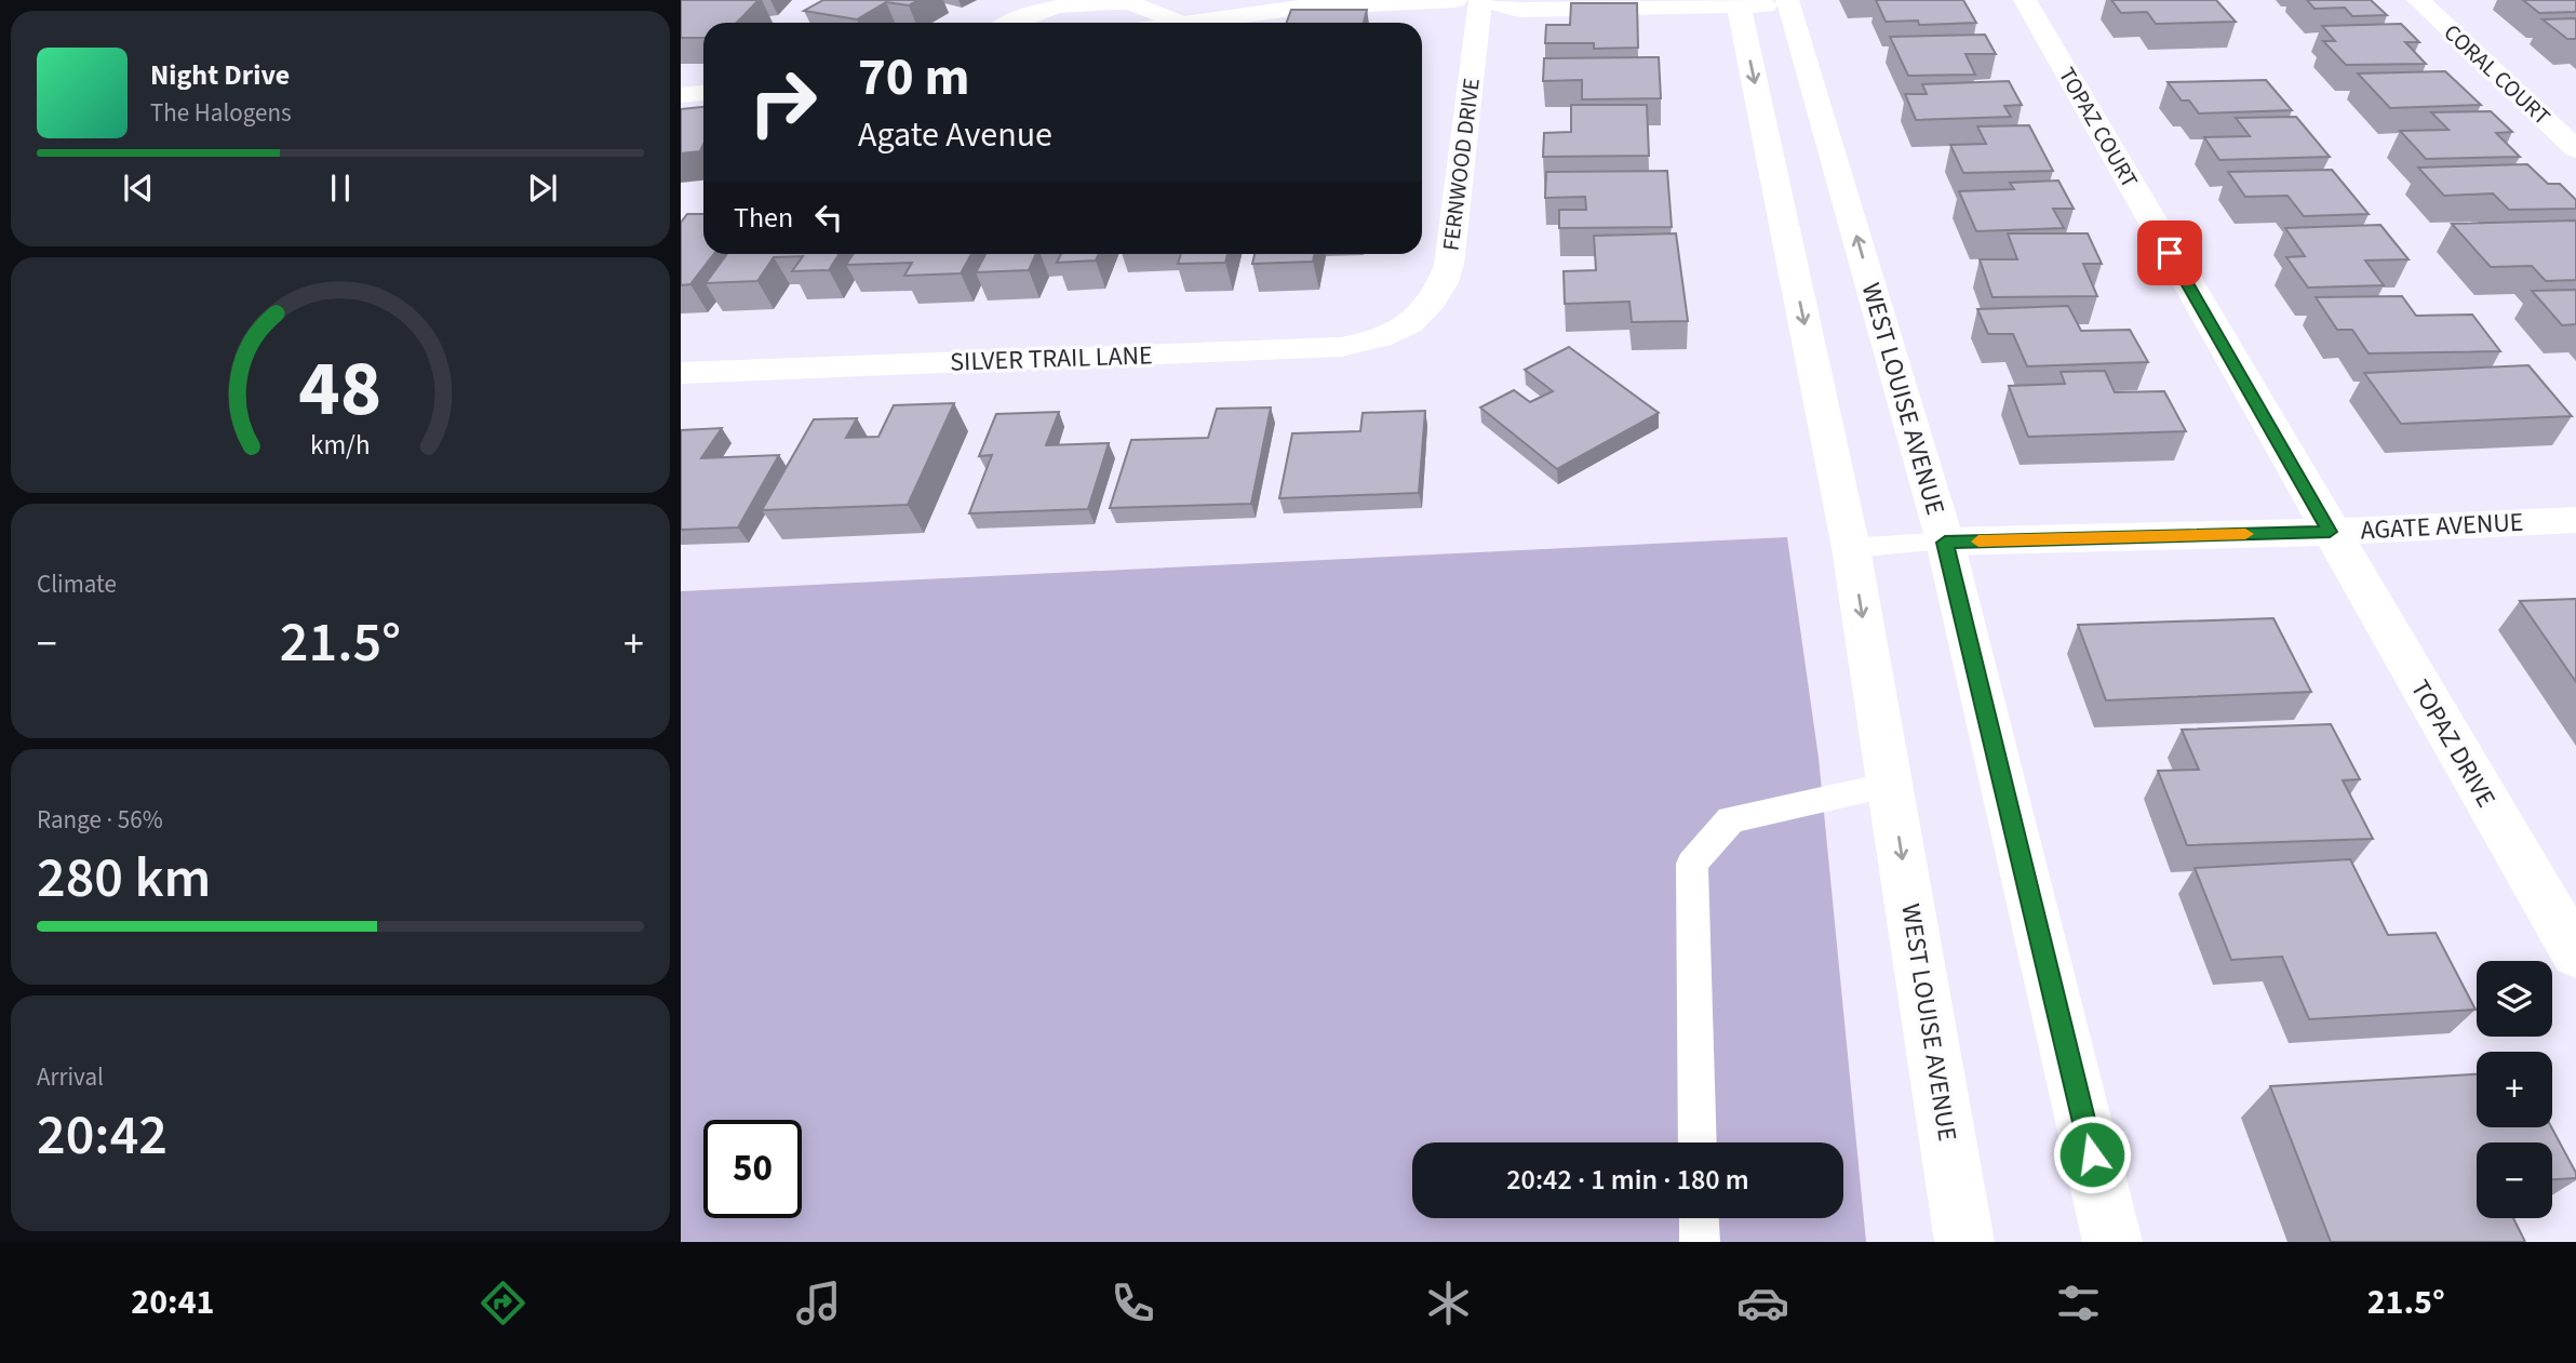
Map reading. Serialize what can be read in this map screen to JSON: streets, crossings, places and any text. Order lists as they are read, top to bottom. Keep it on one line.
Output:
{"streets":{"street":["CORAL COURT","TOPAZ COURT","FERNWOOD DRIVE","SILVER TRAIL LANE","WEST LOUISE AVENUE","AGATE AVENUE","TOPAZ DRIVE"]},"crossings":[["TOPAZ COURT","AGATE AVENUE"],["TOPAZ COURT","TOPAZ DRIVE"],["FERNWOOD DRIVE","SILVER TRAIL LANE"],["WEST LOUISE AVENUE","AGATE AVENUE"],["AGATE AVENUE","TOPAZ DRIVE"]],"page":{"turn":["70 m","Agate Avenue"],"song":["Night Drive","The Halogens"],"then":"Then","tile":["Climate",["Range · 56%","280 km"],["Arrival","20:42"]],"heat":["−","21.5°","+"],"map_buttons":["+","−"],"limit":"50","trip":"20:42 · 1 min · 180 m","tabs":["20:41","21.5°"],"gauge":["48","km/h"]}}
